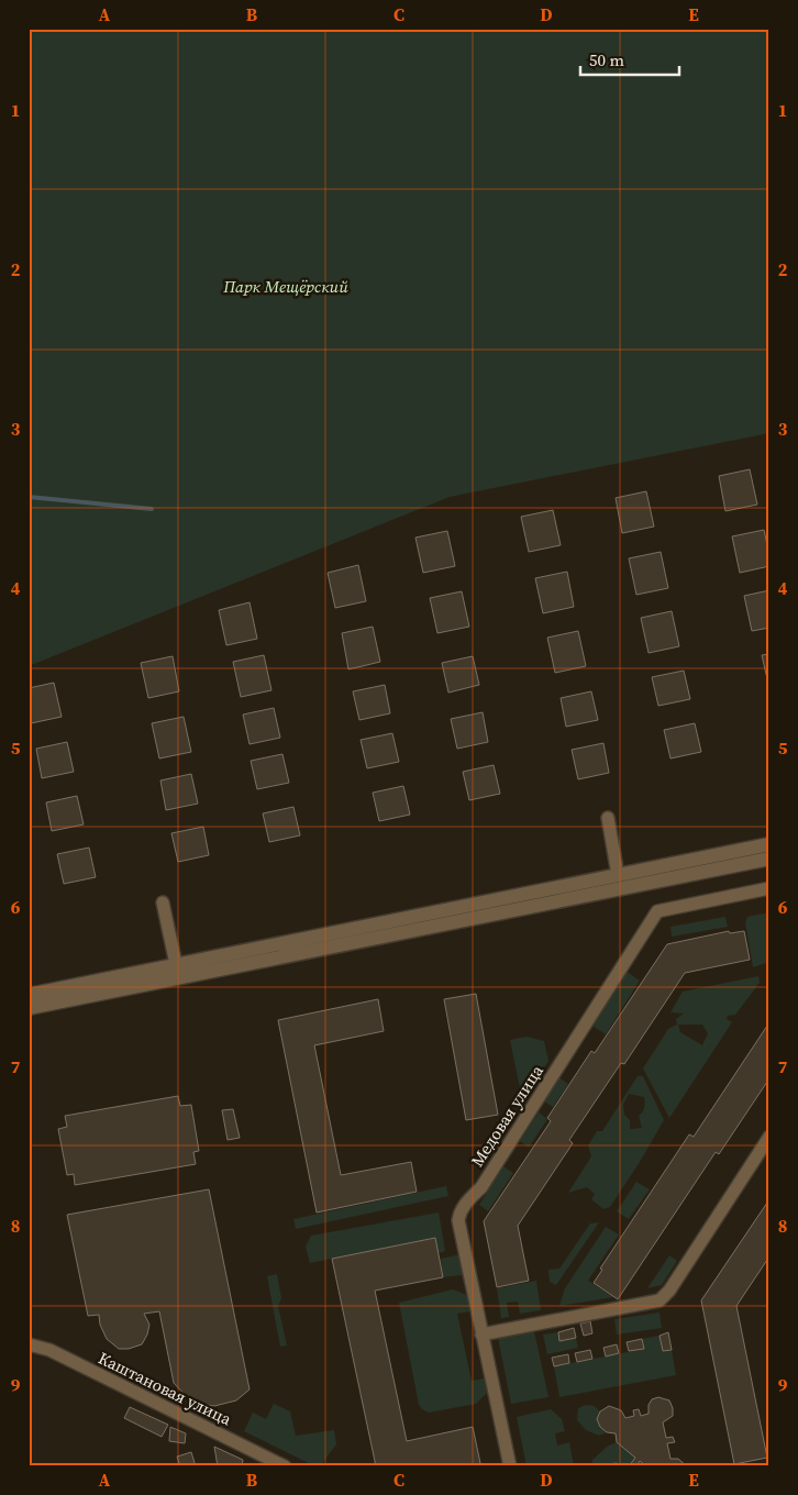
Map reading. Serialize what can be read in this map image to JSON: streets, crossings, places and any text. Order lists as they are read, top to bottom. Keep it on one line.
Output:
{"streets":{"street":["Медовая улица","Каштановая улица"]},"parks":["Парк Мещёрский"],"scale_bar":"50 m","grid":{"columns":["A","B","C","D","E"],"rows":["1","2","3","4","5","6","7","8","9"]}}
